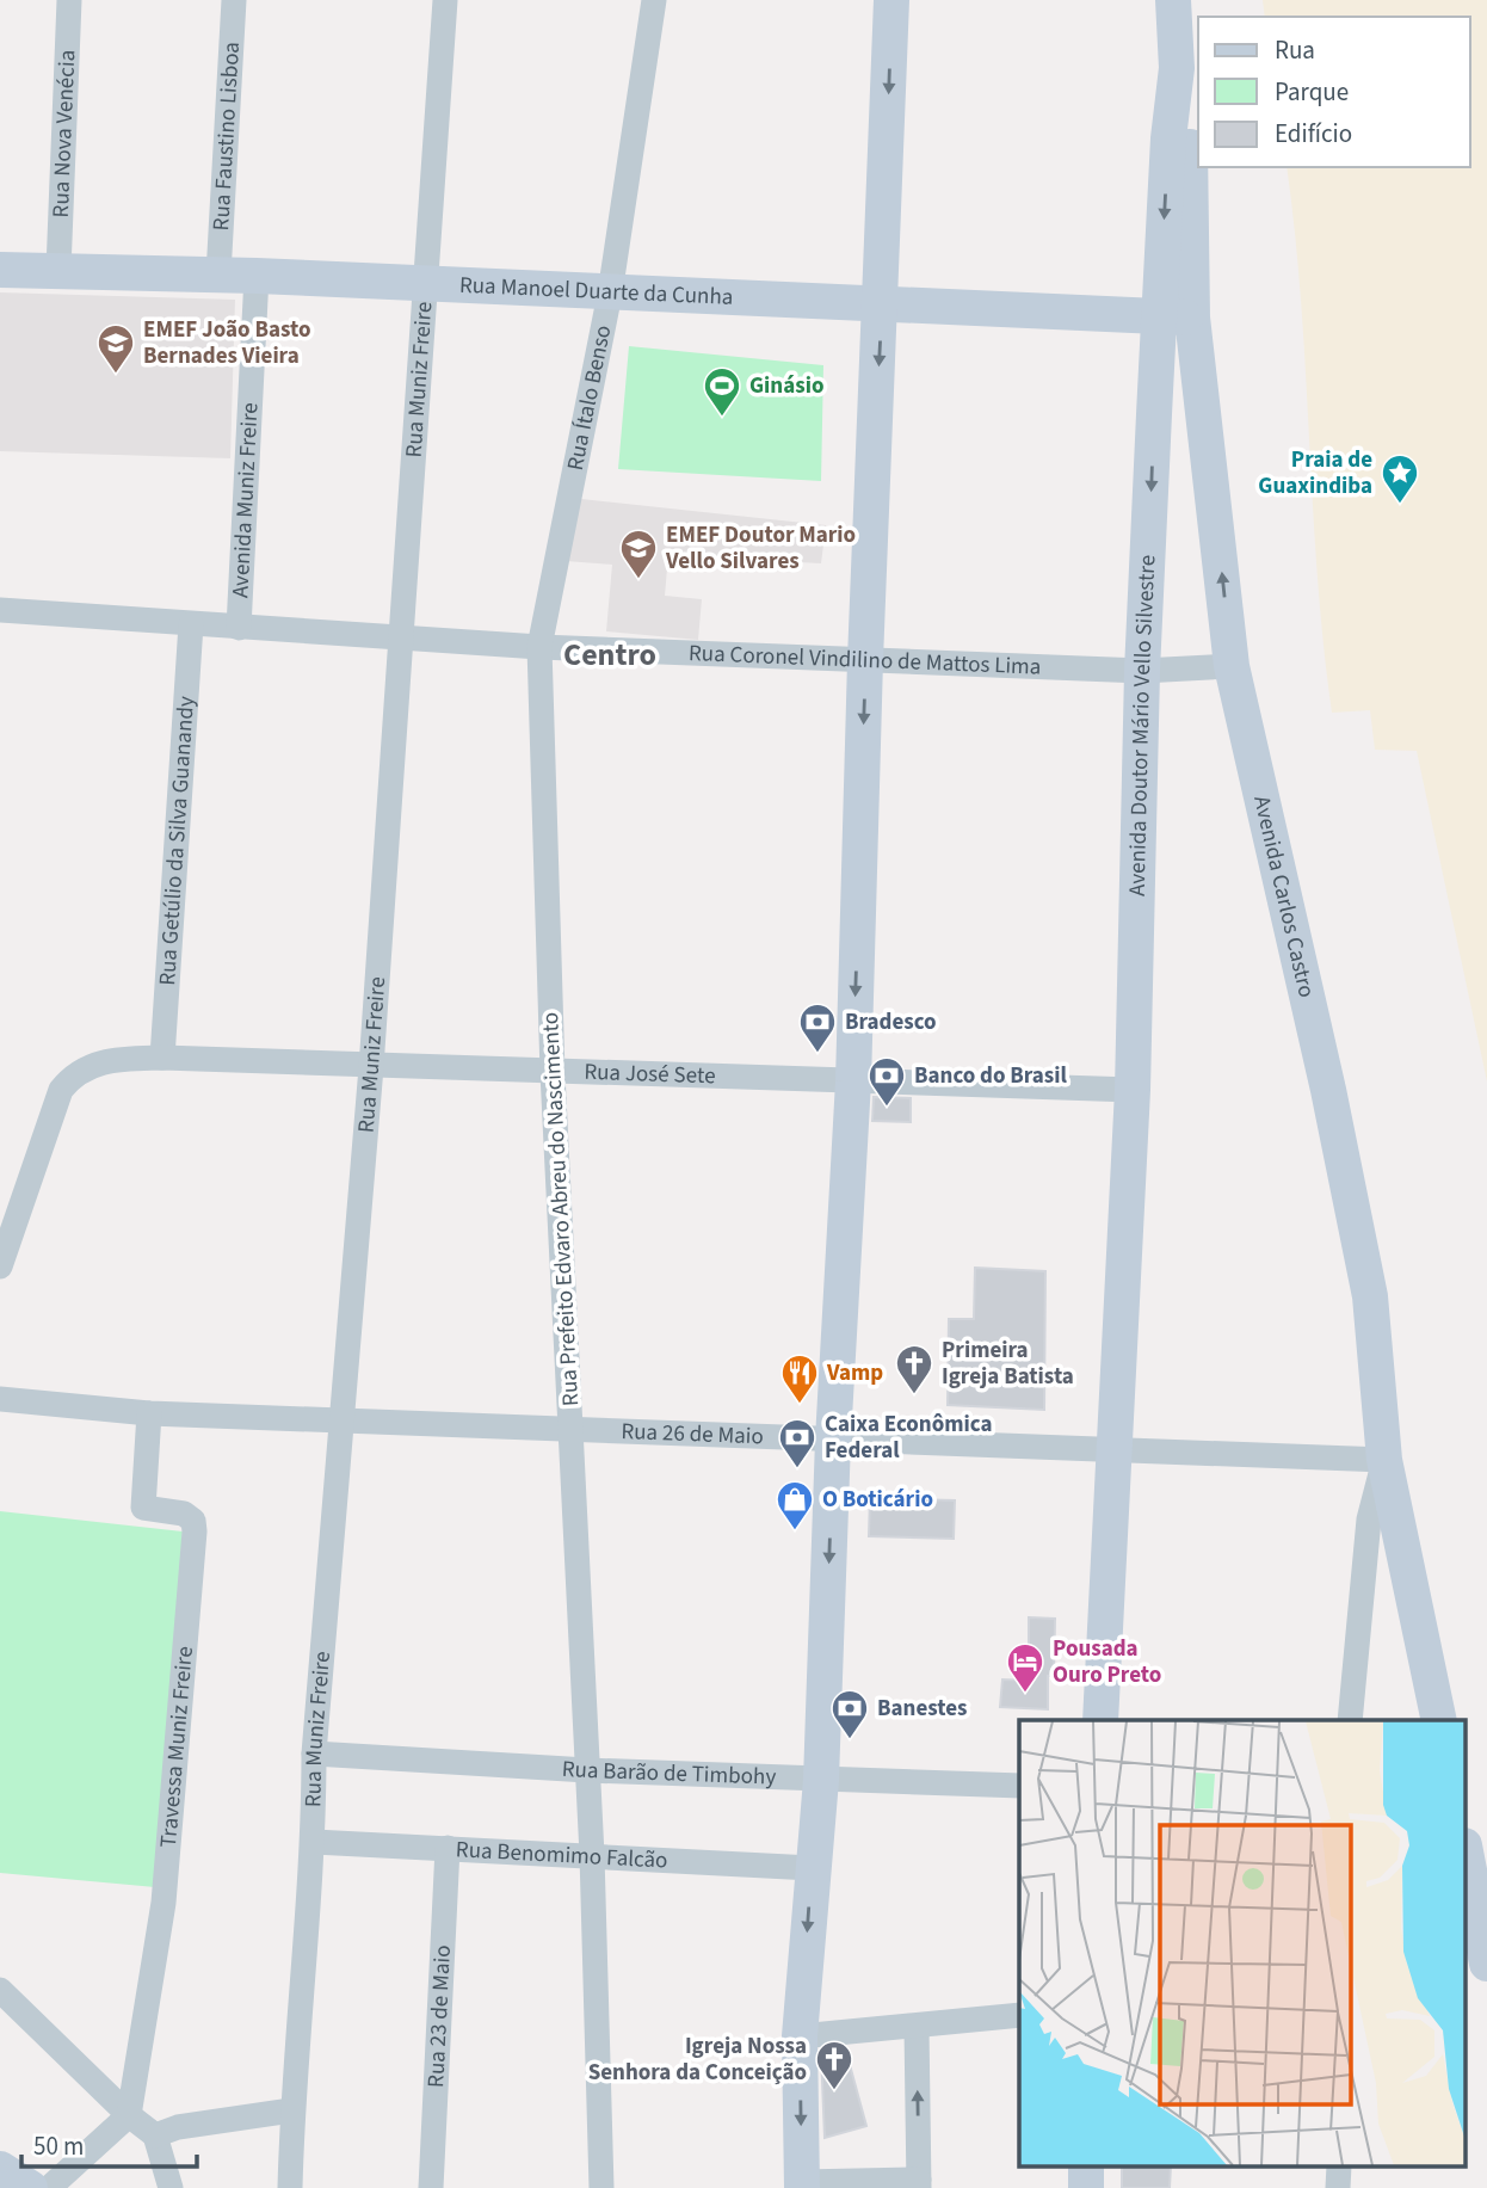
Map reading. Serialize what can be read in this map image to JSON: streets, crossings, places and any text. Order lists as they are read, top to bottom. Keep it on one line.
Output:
{"streets":{"street":["Rua Nova Venécia","Rua Faustino Lisboa","Rua Manoel Duarte da Cunha","Rua Muniz Freire","Rua Ítalo Benso","Avenida Muniz Freire","Rua Coronel Vindilino de Mattos Lima","Avenida Doutor Mário Vello Silvestre","Rua Getúlio da Silva Guanandy","Avenida Carlos Castro","Rua José Sete","Rua Prefeito Edvaro Abreu do Nascimento","Rua 26 de Maio","Travessa Muniz Freire","Rua Barão de Timbohy","Rua Benomimo Falcão","Rua 23 de Maio"]},"crossings":[["Rua Nova Venécia","Rua Manoel Duarte da Cunha"],["Rua Faustino Lisboa","Rua Manoel Duarte da Cunha"],["Rua Manoel Duarte da Cunha","Rua Muniz Freire"],["Rua Manoel Duarte da Cunha","Rua Ítalo Benso"],["Rua Manoel Duarte da Cunha","Avenida Muniz Freire"],["Rua Manoel Duarte da Cunha","Avenida Doutor Mário Vello Silvestre"],["Rua Manoel Duarte da Cunha","Avenida Carlos Castro"],["Rua Muniz Freire","Rua Coronel Vindilino de Mattos Lima"],["Rua Muniz Freire","Rua José Sete"],["Rua Muniz Freire","Rua 26 de Maio"],["Rua Muniz Freire","Rua Barão de Timbohy"],["Rua Muniz Freire","Rua Benomimo Falcão"],["Rua Ítalo Benso","Rua Coronel Vindilino de Mattos Lima"],["Rua Ítalo Benso","Rua Prefeito Edvaro Abreu do Nascimento"],["Avenida Muniz Freire","Rua Coronel Vindilino de Mattos Lima"],["Rua Coronel Vindilino de Mattos Lima","Avenida Doutor Mário Vello Silvestre"],["Rua Coronel Vindilino de Mattos Lima","Rua Getúlio da Silva Guanandy"],["Rua Coronel Vindilino de Mattos Lima","Avenida Carlos Castro"],["Rua Coronel Vindilino de Mattos Lima","Rua Prefeito Edvaro Abreu do Nascimento"],["Avenida Doutor Mário Vello Silvestre","Avenida Carlos Castro"],["Avenida Doutor Mário Vello Silvestre","Rua José Sete"],["Avenida Doutor Mário Vello Silvestre","Rua 26 de Maio"],["Rua Getúlio da Silva Guanandy","Rua José Sete"],["Avenida Carlos Castro","Rua 26 de Maio"],["Rua José Sete","Rua Prefeito Edvaro Abreu do Nascimento"],["Rua Prefeito Edvaro Abreu do Nascimento","Rua 26 de Maio"],["Rua Prefeito Edvaro Abreu do Nascimento","Rua Barão de Timbohy"],["Rua Prefeito Edvaro Abreu do Nascimento","Rua Benomimo Falcão"],["Rua 26 de Maio","Travessa Muniz Freire"],["Rua Benomimo Falcão","Rua 23 de Maio"]],"districts":["Centro"],"places":{"school or university":["EMEF João Basto Bernades Vieira","EMEF Doutor Mario Vello Silvares"],"sports":["Ginásio"],"place":["Praia de Guaxindiba"],"bank":["Bradesco","Banco do Brasil","Caixa Econômica Federal","Banestes"],"church":["Primeira Igreja Batista","Igreja Nossa Senhora da Conceição"],"restaurant":["Vamp"],"shop":["O Boticário"],"hotel":["Pousada Ouro Preto"]},"legend":["Rua","Parque","Edifício"],"scale_bar":"50 m"}
